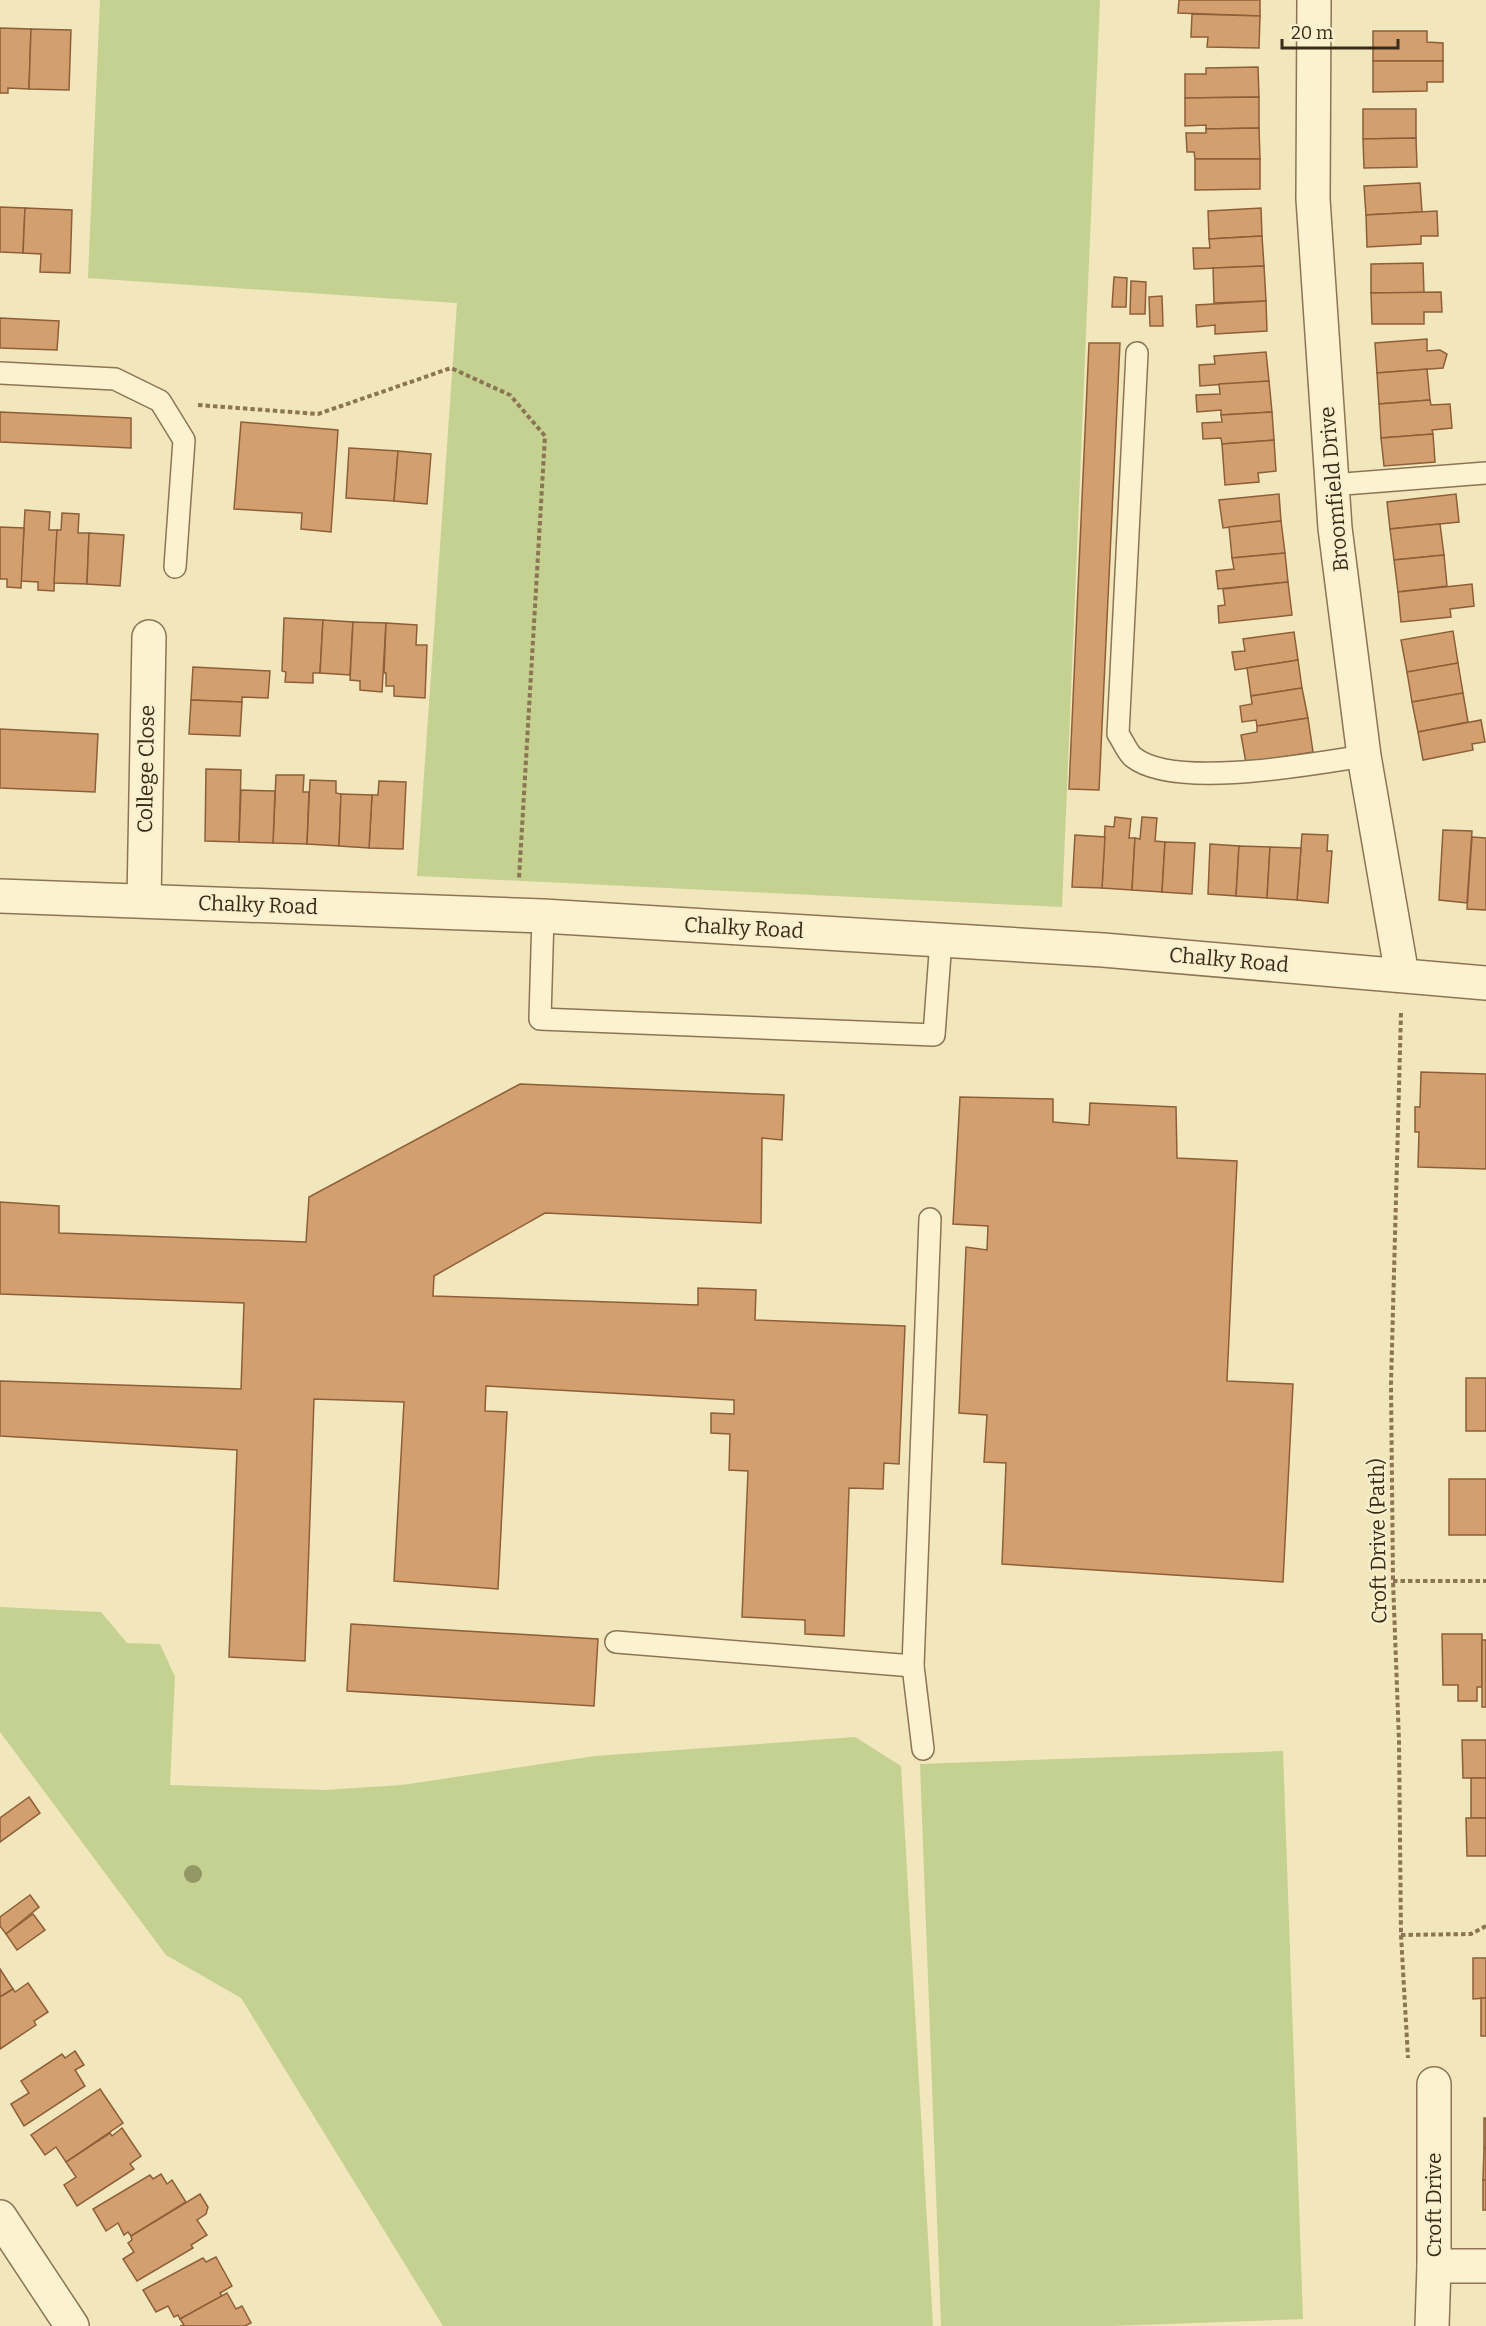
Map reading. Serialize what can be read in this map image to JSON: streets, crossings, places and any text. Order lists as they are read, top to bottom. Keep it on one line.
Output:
{"streets":{"street":["Broomfield Drive","College Close","Chalky Road","Croft Drive"],"path":["Croft Drive (Path)"]},"crossings":[["Broomfield Drive","Chalky Road"],["Broomfield Drive","Croft Drive (Path)"],["College Close","Chalky Road"],["Chalky Road","Croft Drive (Path)"],["Croft Drive (Path)","Croft Drive"]],"scale_bar":"20 m"}
